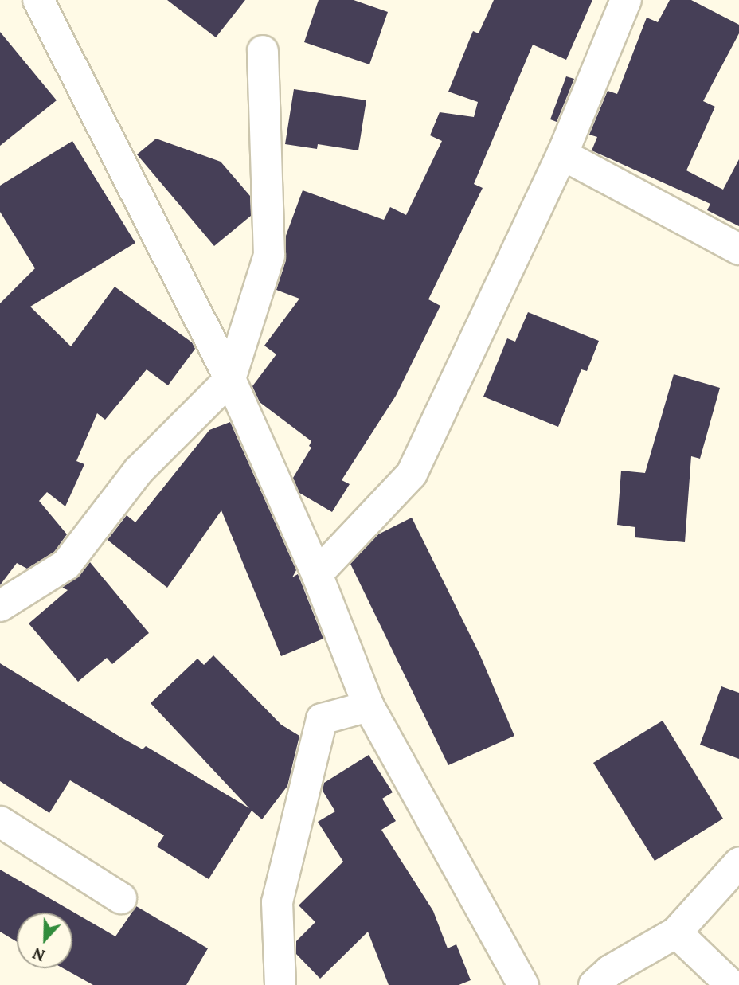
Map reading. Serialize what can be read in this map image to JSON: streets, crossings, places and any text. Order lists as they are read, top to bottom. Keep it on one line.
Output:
{"north":"bottom"}
